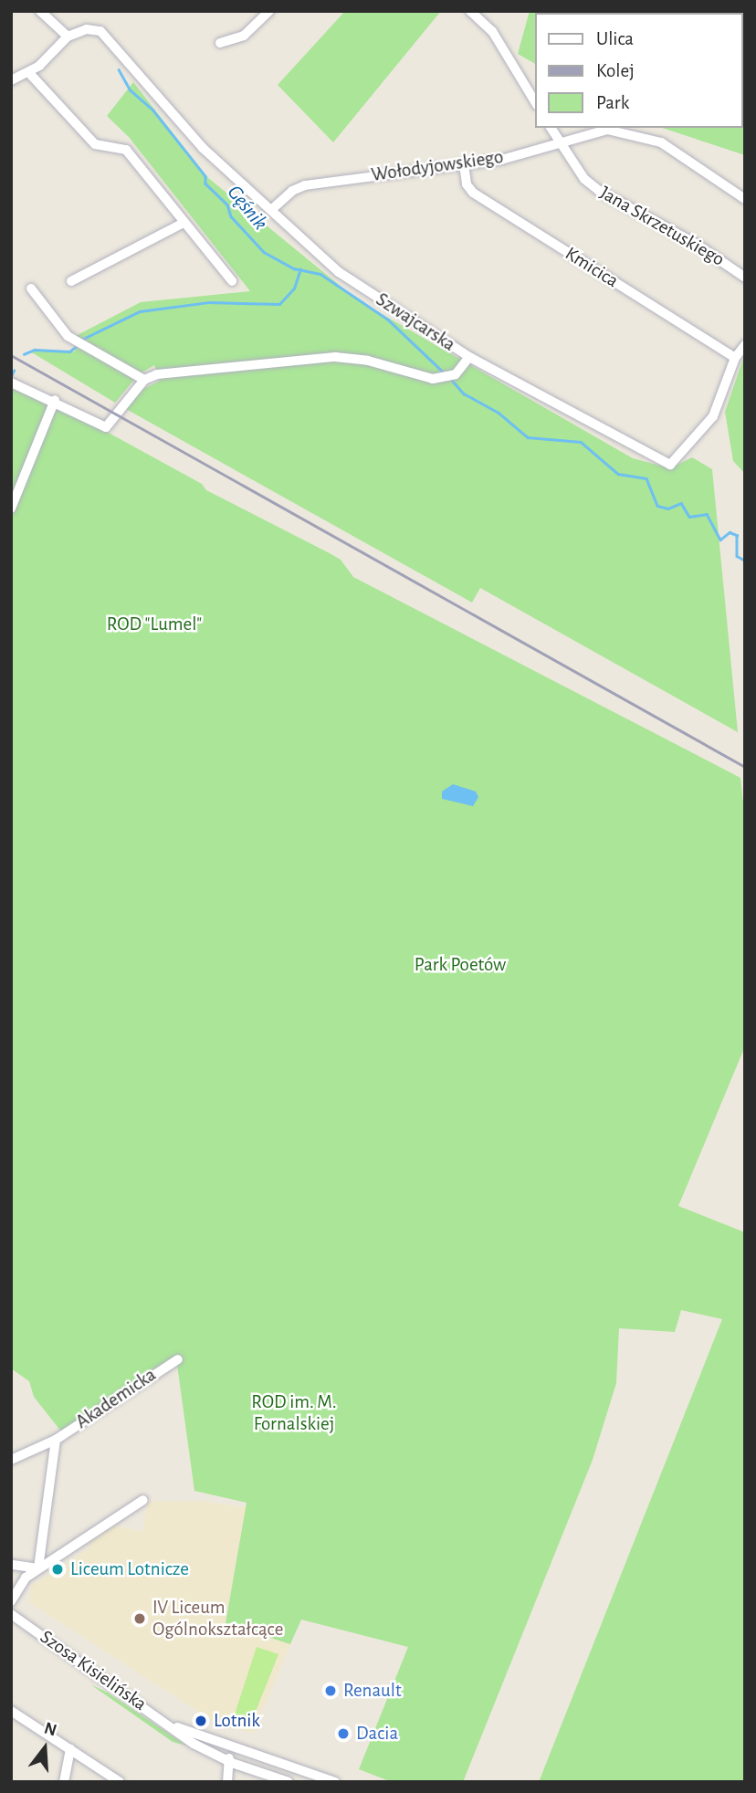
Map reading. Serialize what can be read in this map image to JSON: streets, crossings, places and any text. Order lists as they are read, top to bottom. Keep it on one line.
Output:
{"streets":{"street":["Wołodyjowskiego","Jana Skrzetuskiego","Kmicica","Szwajcarska","Akademicka","Szosa Kisielińska"]},"crossings":[["Wołodyjowskiego","Jana Skrzetuskiego"],["Wołodyjowskiego","Kmicica"],["Wołodyjowskiego","Szwajcarska"],["Kmicica","Szwajcarska"]],"water":["Gęśnik"],"parks":["ROD \"Lumel\"","Park Poetów","ROD im. M. Fornalskiej"],"places":["Liceum Lotnicze","IV Liceum Ogólnokształcące","Renault","Lotnik","Dacia"],"legend":["Ulica","Kolej","Park"],"north":"top"}
